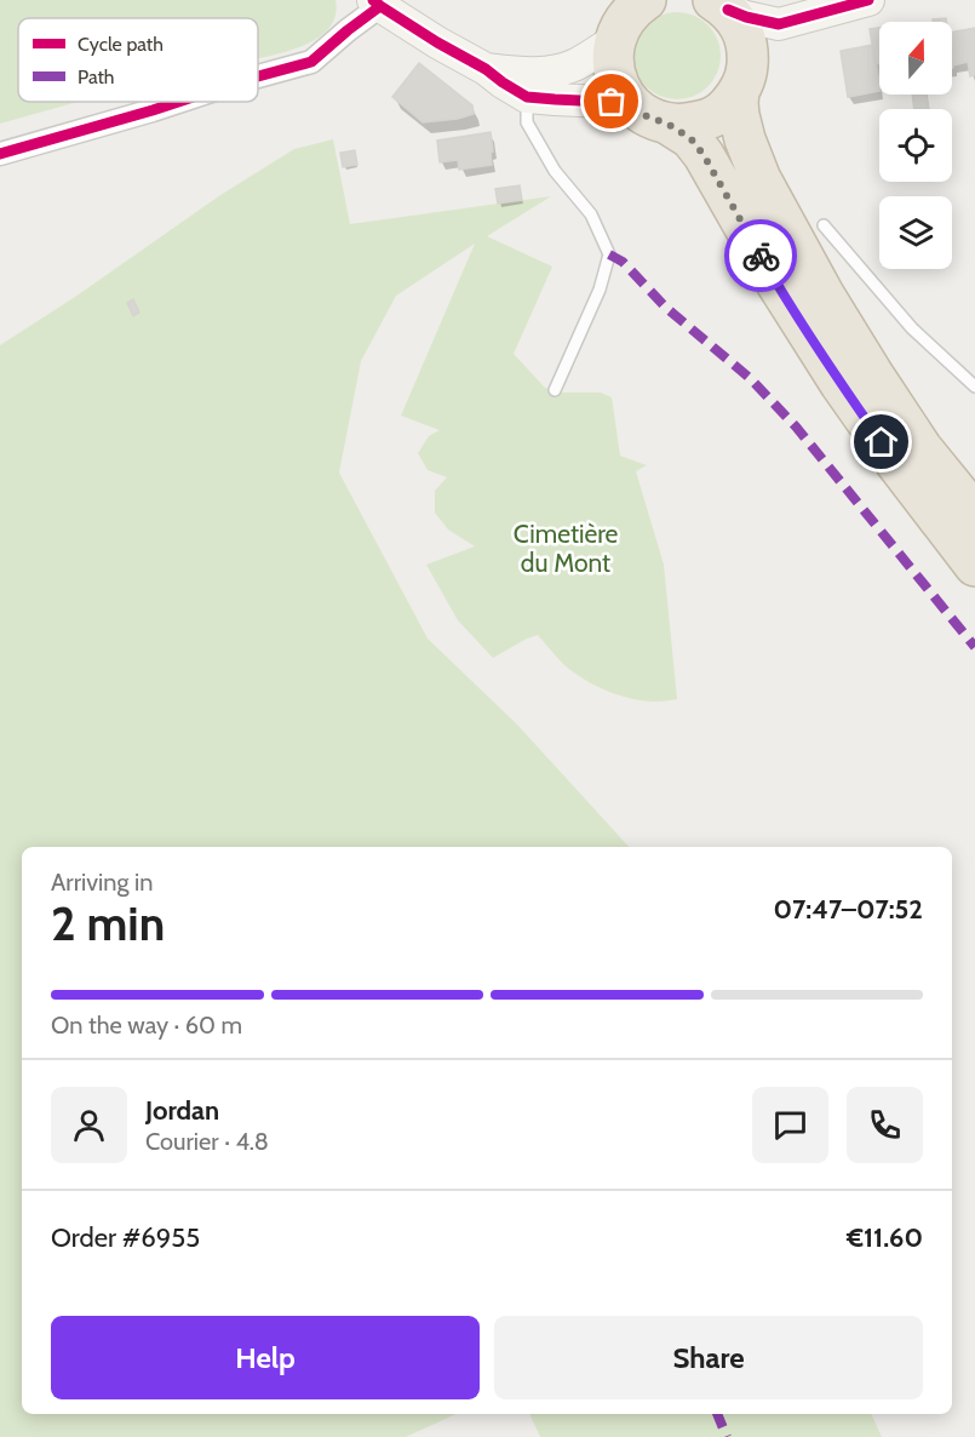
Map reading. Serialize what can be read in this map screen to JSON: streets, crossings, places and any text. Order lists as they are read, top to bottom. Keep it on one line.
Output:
{"parks":["Cimetière du Mont"],"legend":["Cycle path","Path"],"north":"top","page":{"heading":["2 min","Arriving in","07:47–07:52"],"panel":["Jordan","Courier · 4.8","Order #6955","€11.60"],"bar":"On the way · 60 m","buttons":["Help","Share"]}}
